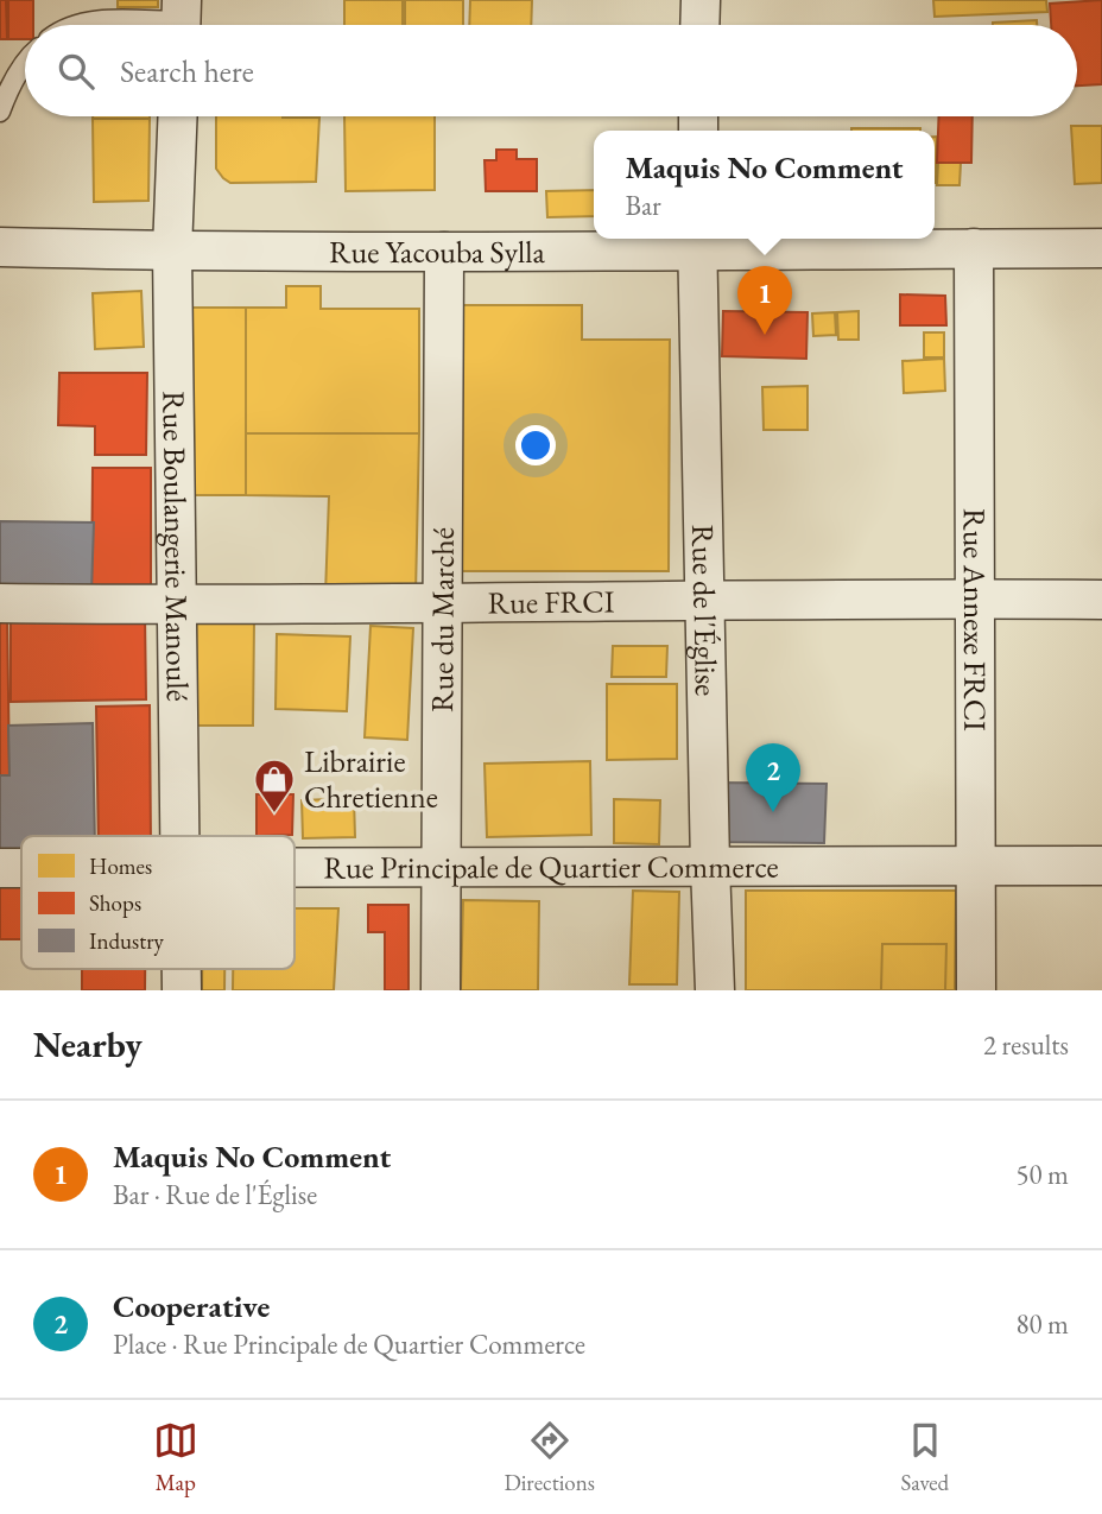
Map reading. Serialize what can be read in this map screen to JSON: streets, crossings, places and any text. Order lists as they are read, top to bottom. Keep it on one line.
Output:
{"streets":{"street":["Rue Yacouba Sylla","Rue Boulangerie Manoulé","Rue FRCI","Rue de l'Église","Rue Annexe FRCI","Rue du Marché","Rue Principale de Quartier Commerce"]},"crossings":[["Rue Yacouba Sylla","Rue Boulangerie Manoulé"],["Rue Yacouba Sylla","Rue de l'Église"],["Rue Yacouba Sylla","Rue Annexe FRCI"],["Rue Yacouba Sylla","Rue du Marché"],["Rue Boulangerie Manoulé","Rue FRCI"],["Rue FRCI","Rue de l'Église"],["Rue FRCI","Rue Annexe FRCI"],["Rue FRCI","Rue du Marché"],["Rue de l'Église","Rue Principale de Quartier Commerce"],["Rue Annexe FRCI","Rue Principale de Quartier Commerce"],["Rue du Marché","Rue Principale de Quartier Commerce"]],"places":{"shop":["Librairie Chretienne"]},"legend":["Homes","Shops","Industry"],"page":{"search":"Search here","popup":["Maquis No Comment","Bar"],"pins":["1","2"],"heading":["Nearby","2 results"],"list":[{"mark":"1","name":"Maquis No Comment","note":"Bar · Rue de l'Église","value":"50 m"},{"mark":"2","name":"Cooperative","note":"Place · Rue Principale de Quartier Commerce","value":"80 m"}],"nav":["Map","Directions","Saved"]}}
